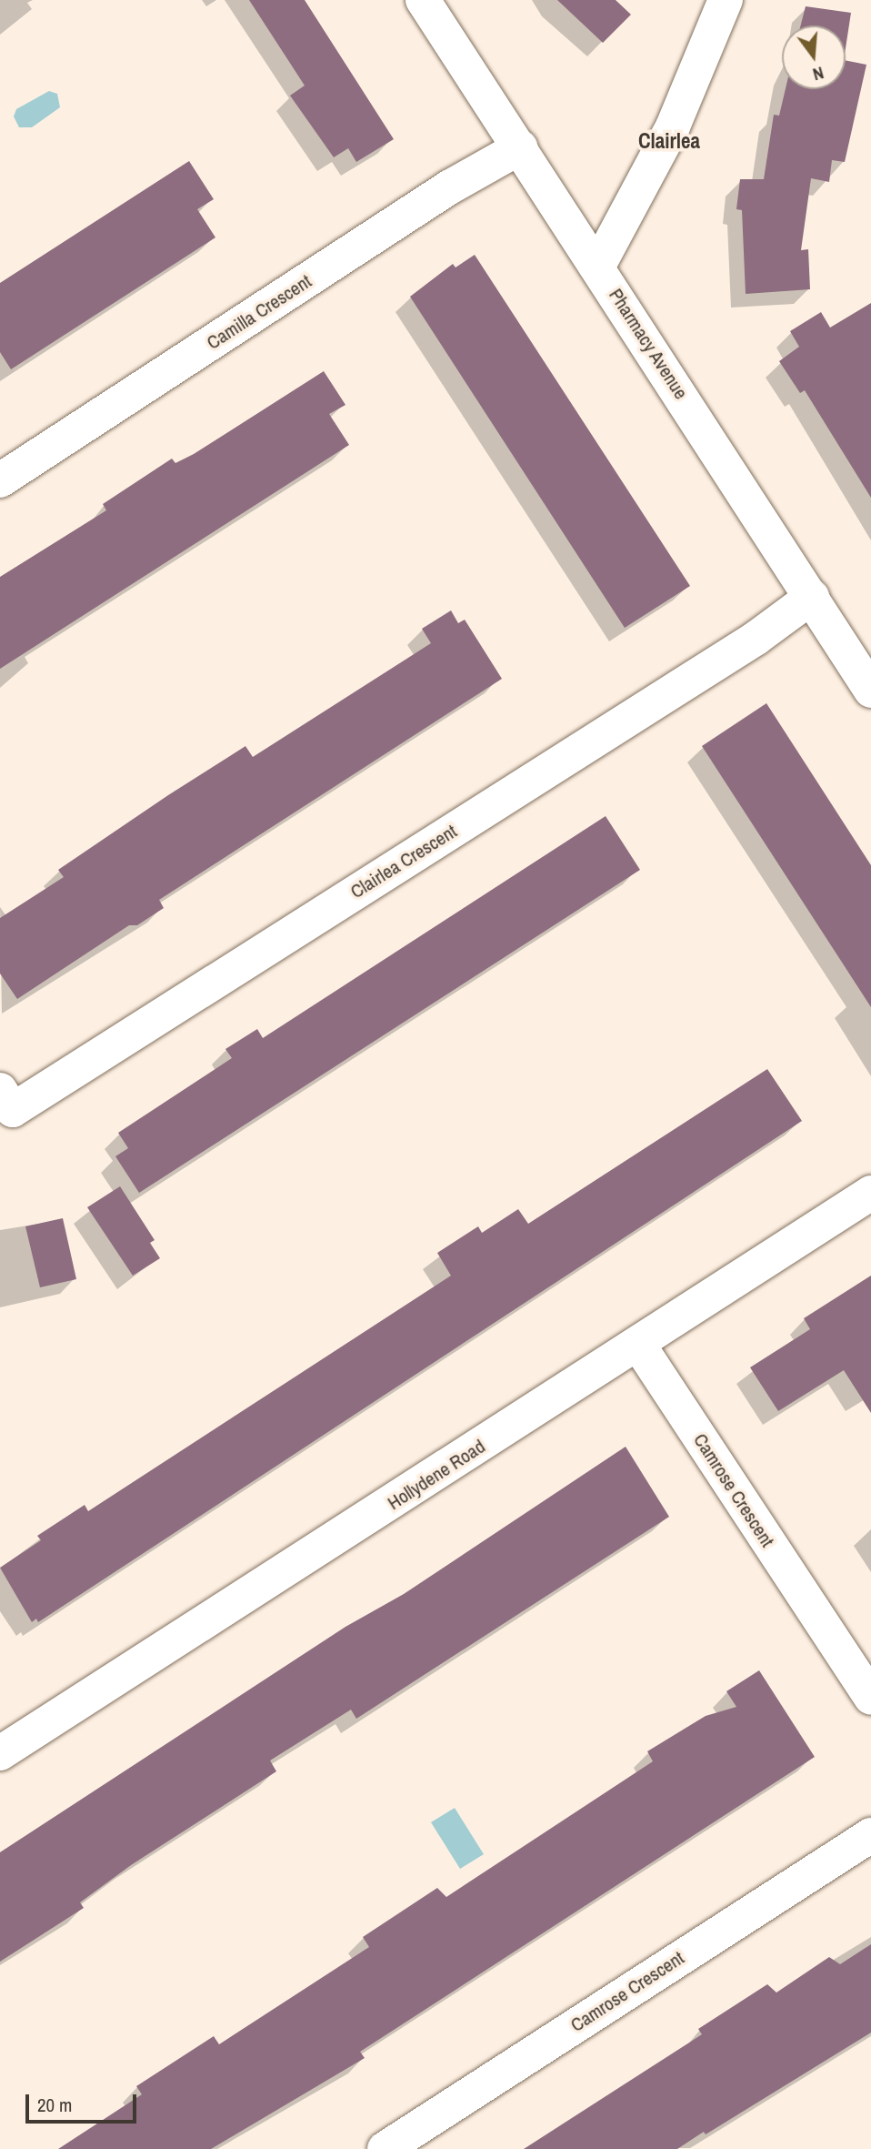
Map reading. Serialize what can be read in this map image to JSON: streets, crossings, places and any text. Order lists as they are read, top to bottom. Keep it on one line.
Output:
{"streets":{"street":["Camilla Crescent","Pharmacy Avenue","Clairlea Crescent","Hollydene Road","Camrose Crescent"]},"crossings":[["Camilla Crescent","Pharmacy Avenue"],["Pharmacy Avenue","Clairlea Crescent"],["Hollydene Road","Camrose Crescent"]],"districts":["Clairlea"],"scale_bar":"20 m","north":"bottom"}
